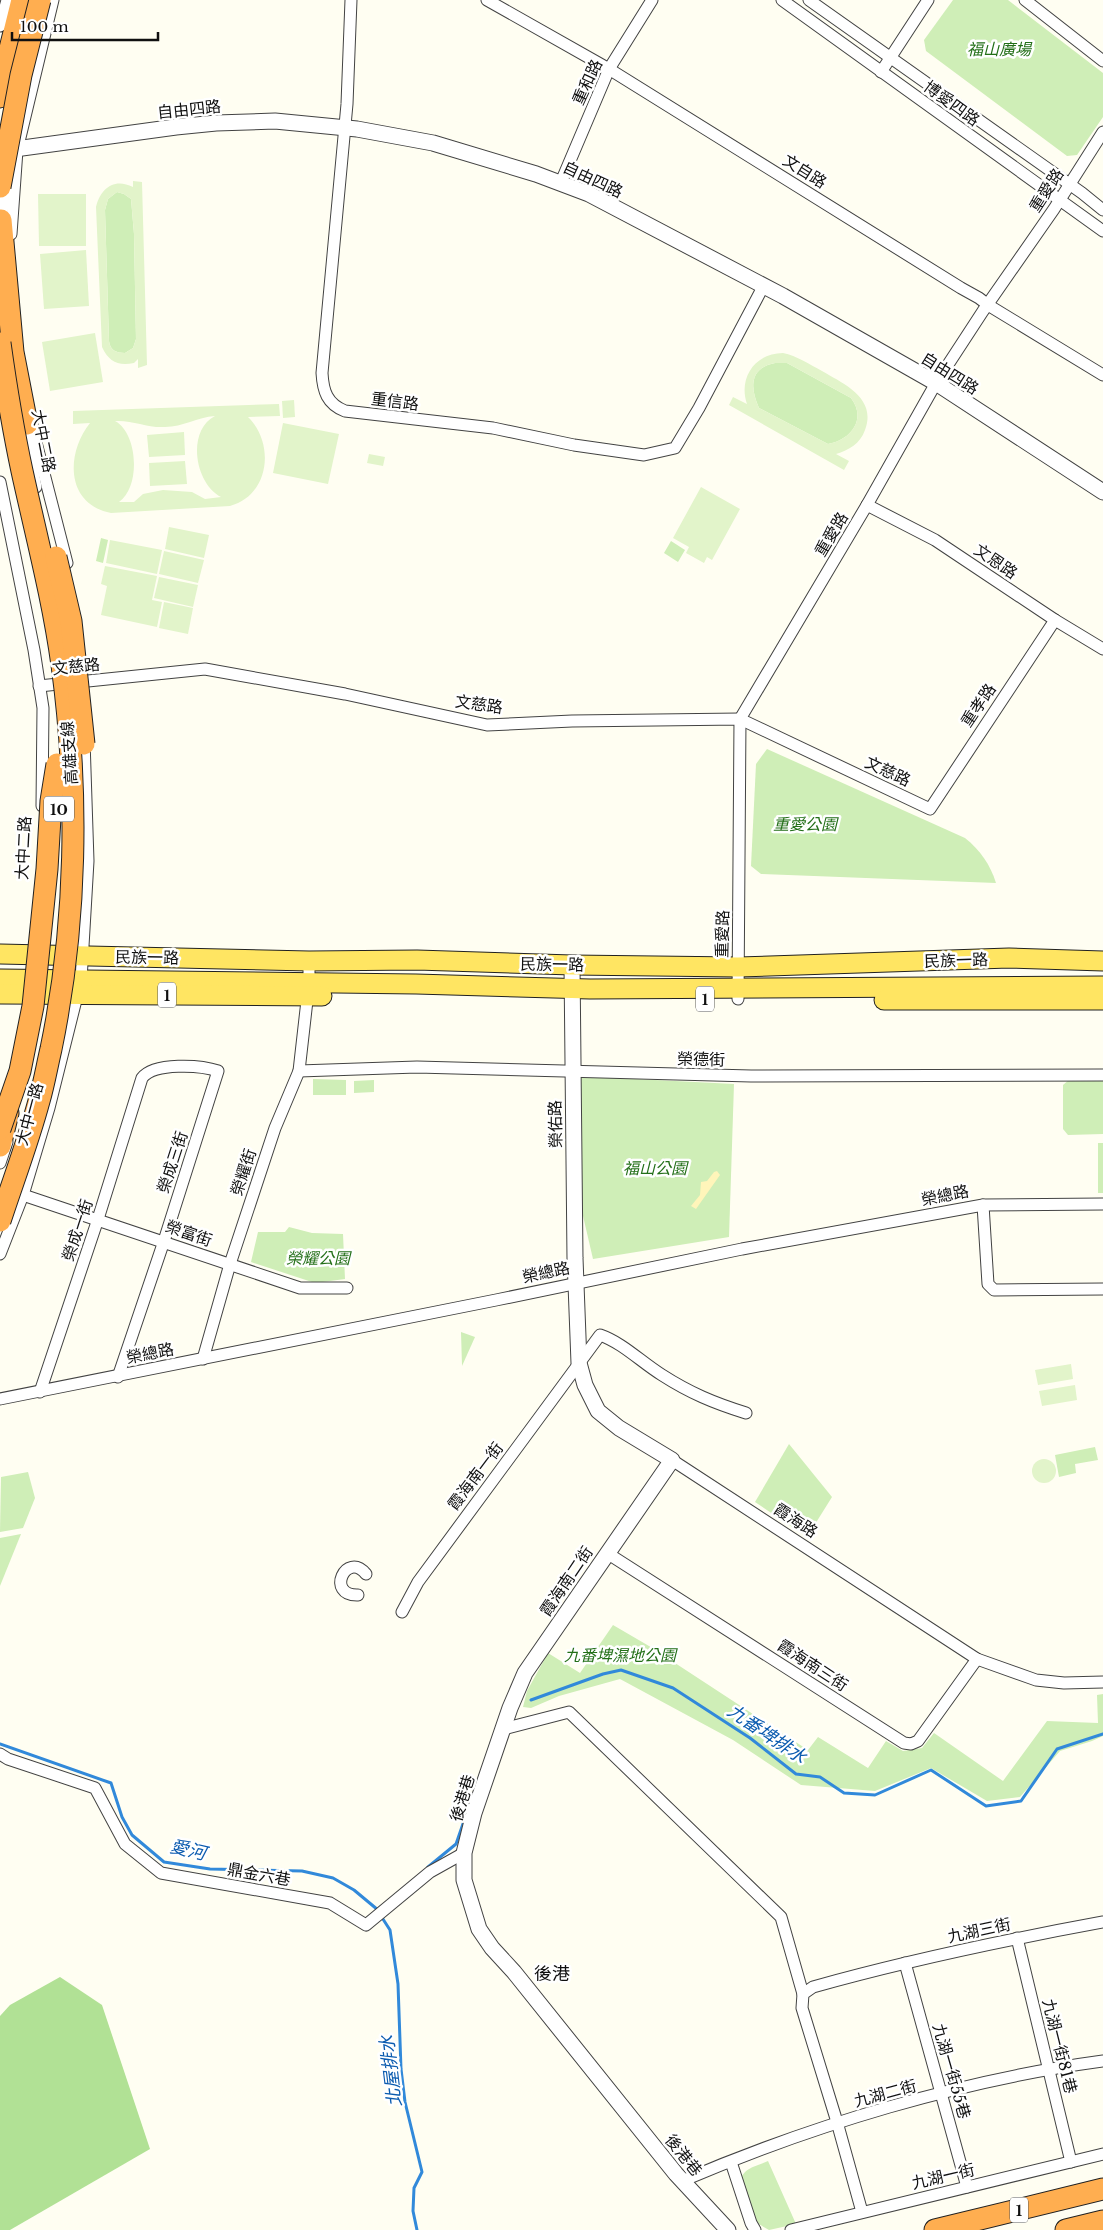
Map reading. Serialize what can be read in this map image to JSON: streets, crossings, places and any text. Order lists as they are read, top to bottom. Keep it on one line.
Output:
{"streets":{"highway":["高雄支線","10","1"],"main road":["民族一路"],"street":["重和路","博愛四路","自由四路","文自路","重愛路","重信路","大中二路","文恩路","文慈路","重孝路","榮德街","大中一路","榮佑路","榮成三街","榮耀街","榮總路","榮成一街","榮富街","霞海南一街","霞海路","霞海南二街","霞海南三街","後港巷","鼎金六巷","九湖三街","九湖一街81巷","九湖一街55巷","九湖二街","九湖一街"]},"crossings":[["重和路","自由四路"],["重和路","文自路"],["博愛四路","重愛路"],["自由四路","重愛路"],["自由四路","重信路"],["自由四路","大中二路"],["文自路","重愛路"],["重愛路","文恩路"],["重愛路","文慈路"],["重愛路","民族一路"],["大中二路","文慈路"],["大中二路","高雄支線"],["大中二路","民族一路"],["大中二路","大中一路"],["文恩路","重孝路"],["文慈路","重孝路"],["高雄支線","民族一路"],["高雄支線","大中一路"],["民族一路","大中一路"],["民族一路","榮佑路"],["民族一路","榮耀街"],["榮德街","榮佑路"],["榮德街","榮耀街"],["大中一路","榮富街"],["榮佑路","榮總路"],["榮佑路","霞海路"],["榮成三街","榮總路"],["榮成三街","榮成一街"],["榮成三街","榮富街"],["榮耀街","榮總路"],["榮耀街","榮富街"],["榮總路","榮成一街"],["榮總路","霞海路"],["榮成一街","榮富街"],["霞海南一街","霞海路"],["霞海路","霞海南二街"],["霞海路","霞海南三街"],["霞海南二街","霞海南三街"],["霞海南二街","後港巷"],["後港巷","鼎金六巷"],["後港巷","九湖二街"],["九湖三街","九湖一街81巷"],["九湖三街","九湖一街55巷"],["九湖一街81巷","九湖二街"],["九湖一街81巷","九湖一街"],["九湖一街55巷","九湖二街"],["九湖一街55巷","九湖一街"]],"districts":["後港"],"water":["九番埤排水","愛河","北屋排水"],"parks":["福山廣場","重愛公園","福山公園","榮耀公園","九番埤濕地公園"],"scale_bar":"100 m"}
